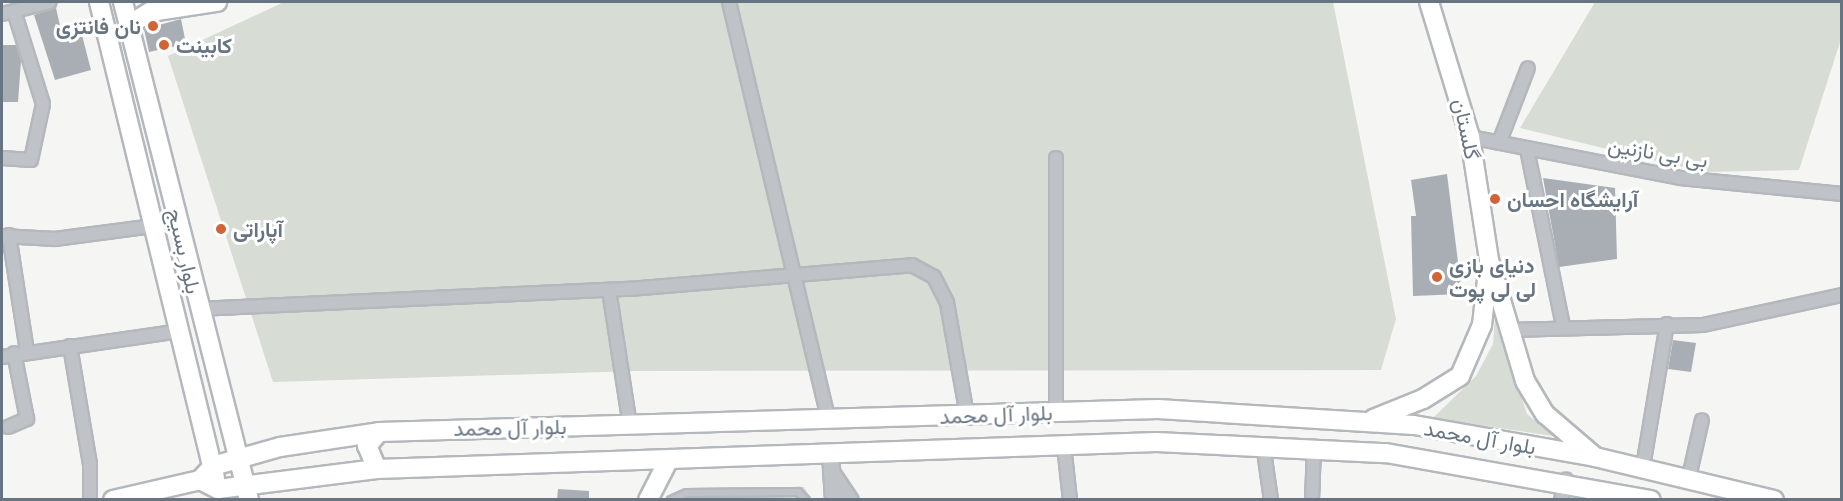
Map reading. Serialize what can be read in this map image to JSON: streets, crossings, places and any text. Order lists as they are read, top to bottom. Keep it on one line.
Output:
{"streets":{"main road":["گلستان","بلوار بسیج","بلوار آل محمد"],"street":["بی بی نازنین"]},"crossings":[["گلستان","بی بی نازنین"],["گلستان","بلوار آل محمد"],["بلوار بسیج","بلوار آل محمد"]],"places":["نان فانتزی","کابینت","آرایشگاه احسان","آپاراتی","دنیای بازی لی لی پوت"]}
